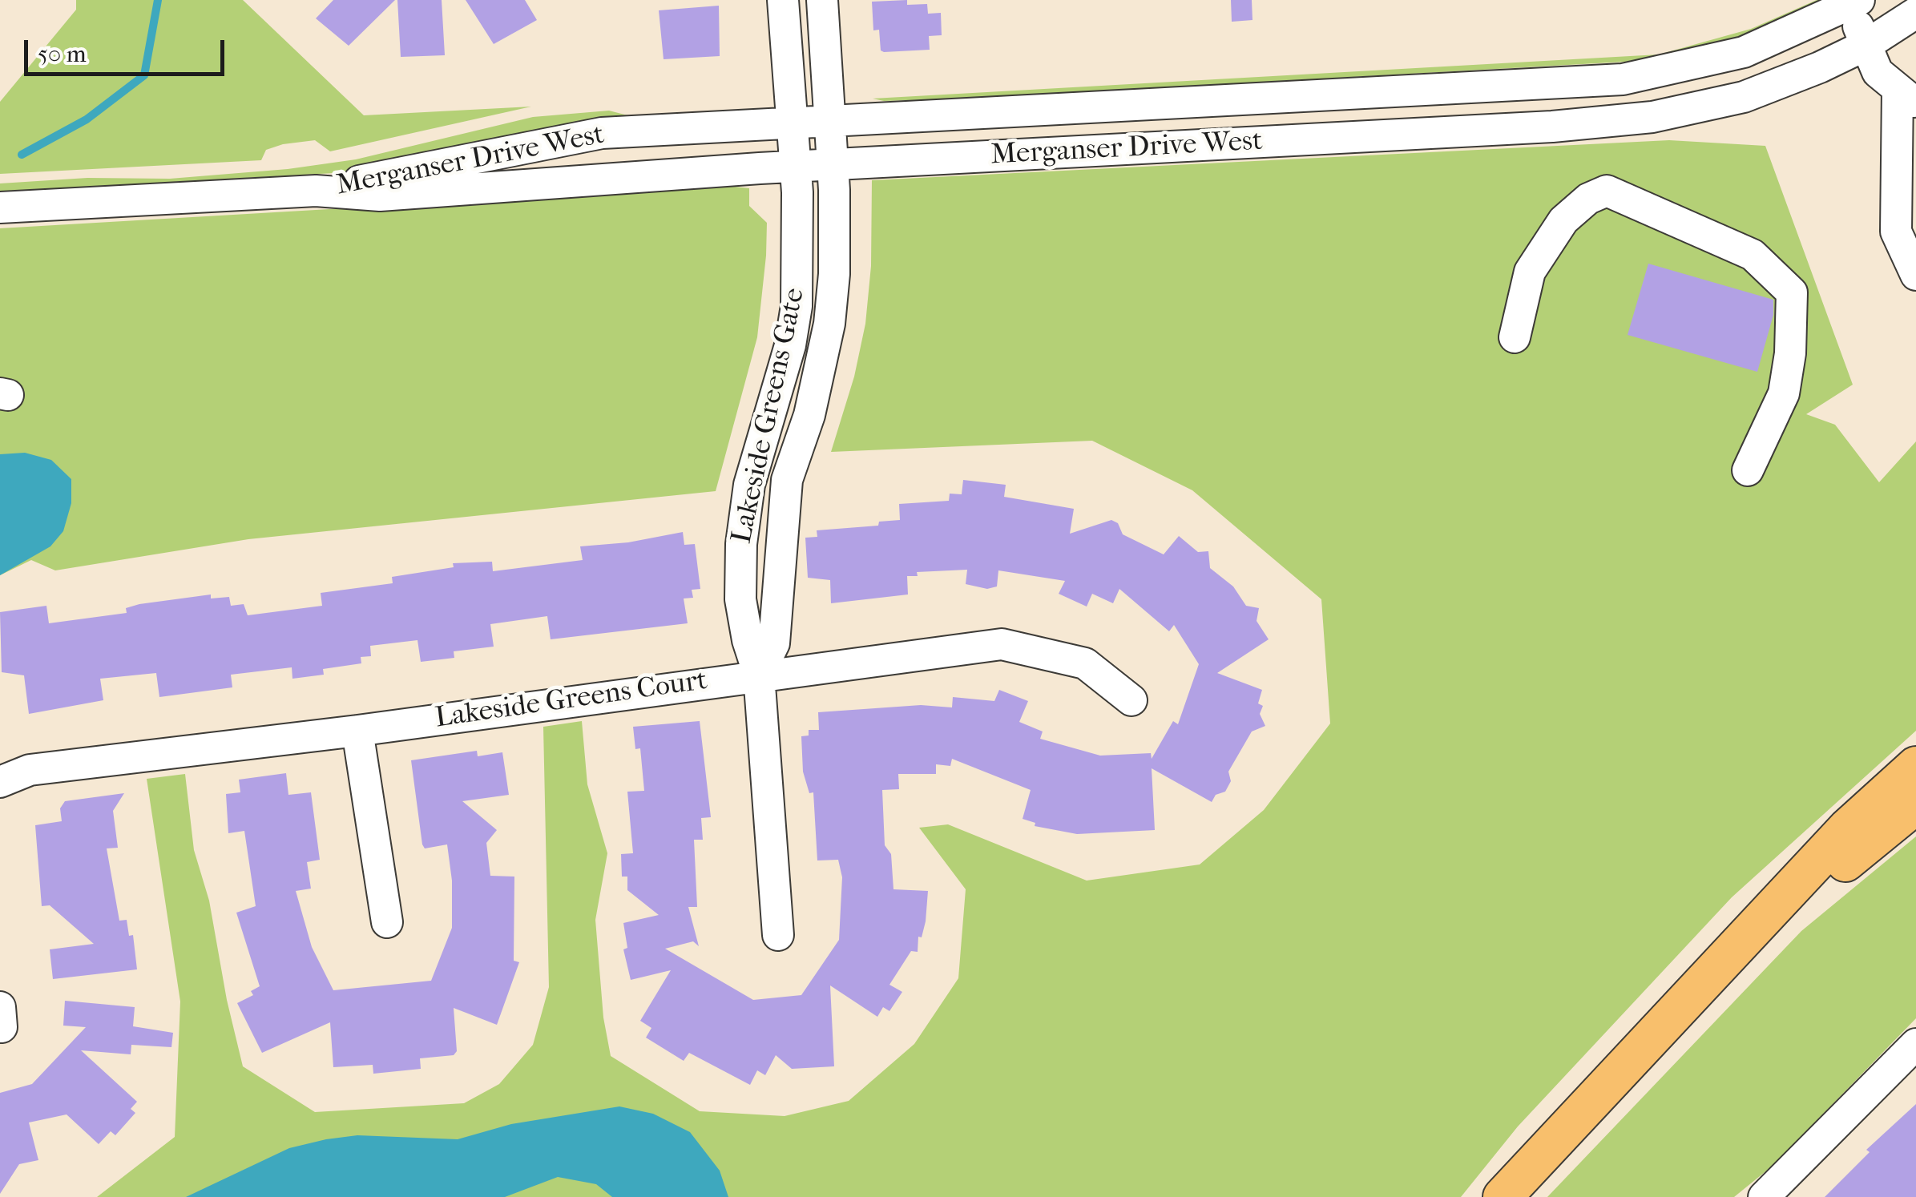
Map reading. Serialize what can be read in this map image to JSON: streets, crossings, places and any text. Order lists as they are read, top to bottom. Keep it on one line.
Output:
{"streets":{"street":["Merganser Drive West","Lakeside Greens Gate","Lakeside Greens Court"]},"crossings":[["Merganser Drive West","Lakeside Greens Gate"],["Lakeside Greens Gate","Lakeside Greens Court"]],"scale_bar":"50 m"}
